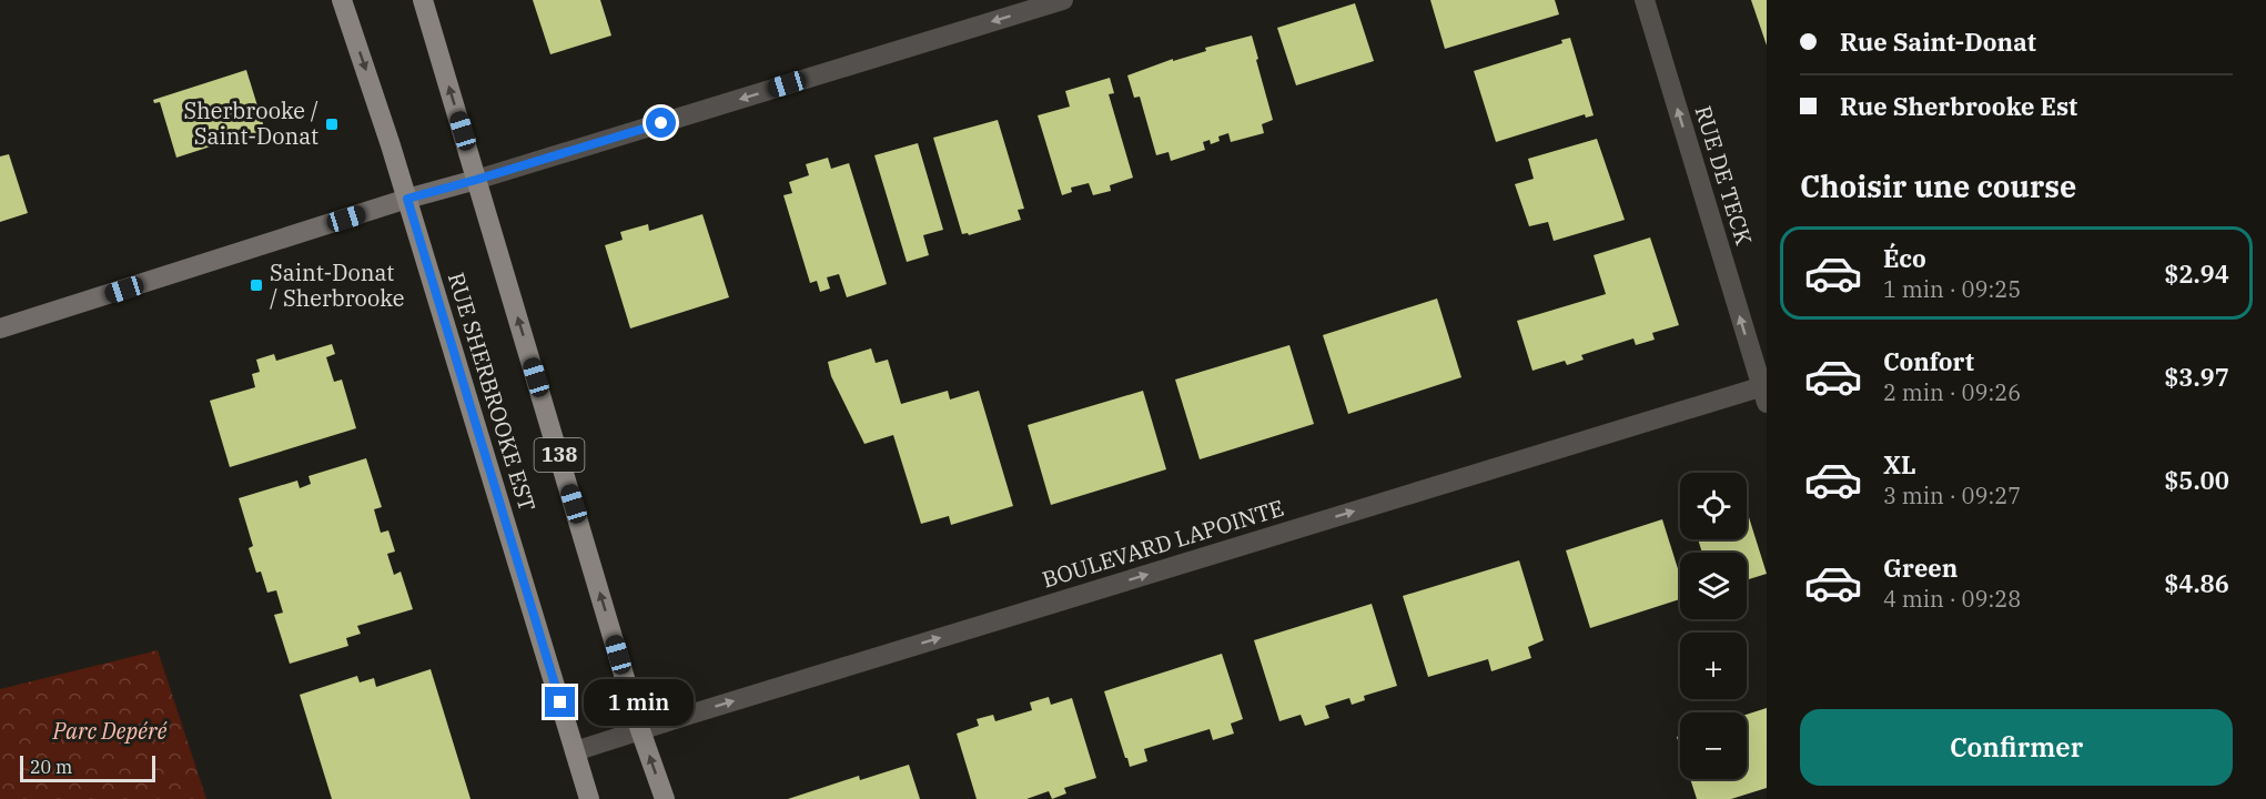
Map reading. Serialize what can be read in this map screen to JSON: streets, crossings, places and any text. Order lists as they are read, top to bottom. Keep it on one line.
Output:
{"streets":{"main road":["RUE SHERBROOKE EST","138"],"street":["RUE DE TECK","BOULEVARD LAPOINTE"]},"crossings":[["RUE DE TECK","BOULEVARD LAPOINTE"],["RUE SHERBROOKE EST","BOULEVARD LAPOINTE"]],"one_way":["RUE DE TECK","BOULEVARD LAPOINTE"],"parks":["Parc Depéré"],"places":{"transit":["Sherbrooke / Saint-Donat","Saint-Donat / Sherbrooke"]},"scale_bar":"20 m","page":{"banner":["Rue Saint-Donat","Rue Sherbrooke Est"],"heading":"Choisir une course","list":[{"name":"Éco","note":"1 min · 09:25","value":"$2.94"},{"name":"Confort","note":"2 min · 09:26","value":"$3.97"},{"name":"XL","note":"3 min · 09:27","value":"$5.00"},{"name":"Green","note":"4 min · 09:28","value":"$4.86"}],"map_buttons":["+","−"],"bubble":"1 min","buttons":"Confirmer","scale":"20 m"}}
